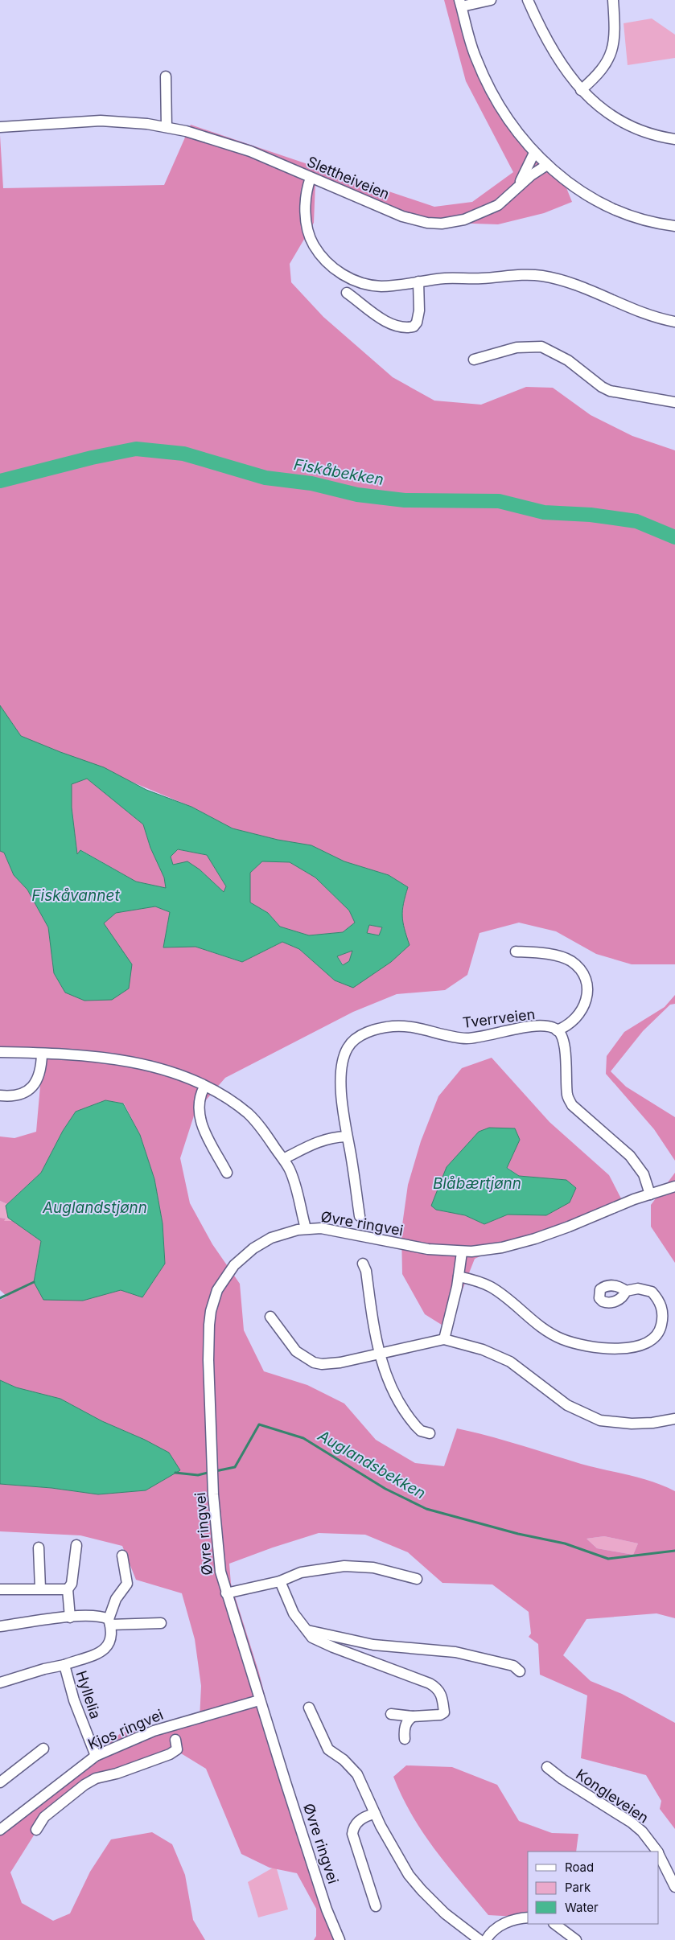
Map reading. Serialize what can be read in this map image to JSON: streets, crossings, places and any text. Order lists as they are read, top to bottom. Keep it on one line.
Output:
{"streets":{"street":["Slettheiveien","Tverrveien","Øvre ringvei","Hyllelia","Kjos ringvei","Kongleveien"]},"crossings":[["Øvre ringvei","Kjos ringvei"],["Hyllelia","Kjos ringvei"]],"water":["Fiskåbekken","Fiskåvannet","Blåbærtjønn","Auglandstjønn","Auglandsbekken"],"legend":["Road","Park","Water"]}
